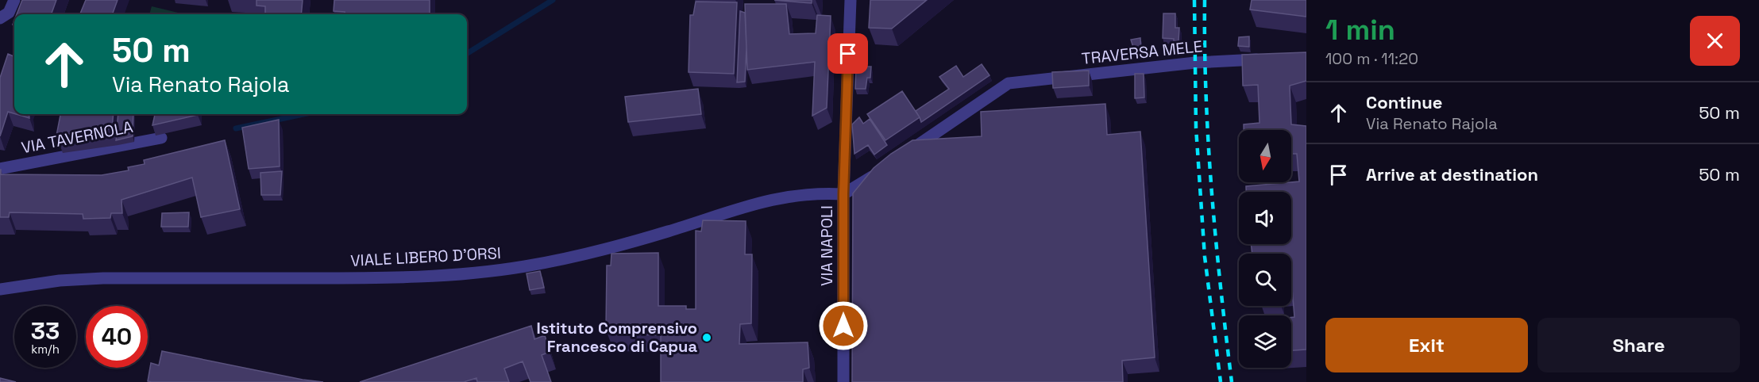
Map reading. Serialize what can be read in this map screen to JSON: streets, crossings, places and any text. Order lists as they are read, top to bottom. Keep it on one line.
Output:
{"streets":{"street":["TRAVERSA MELE","VIA TAVERNOLA","VIA NAPOLI","VIALE LIBERO D'ORSI"]},"crossings":[["VIA NAPOLI","VIALE LIBERO D'ORSI"]],"places":["Istituto Comprensivo Francesco di Capua"],"north":"bottom","page":{"heading":["1 min","100 m · 11:20"],"turn":["50 m","Via Renato Rajola"],"list":[{"name":"Continue","note":"Via Renato Rajola","value":"50 m"},{"name":"Arrive at destination","value":"50 m"}],"speed":"33 km/h","limit":"40","buttons":["Exit","Share"]}}
